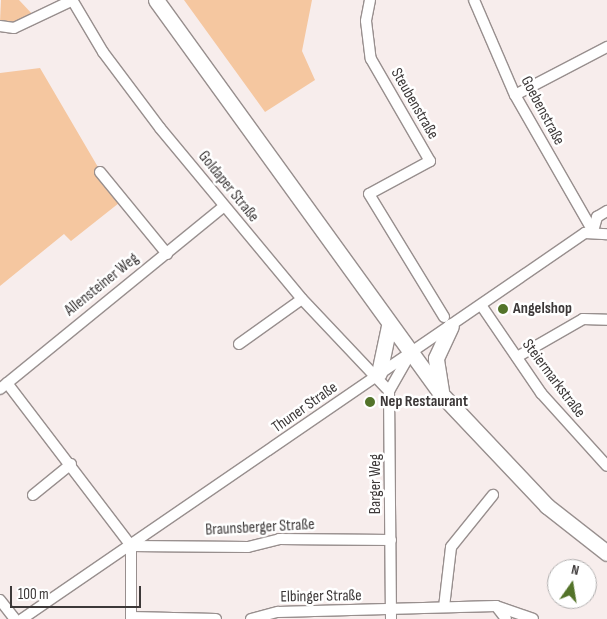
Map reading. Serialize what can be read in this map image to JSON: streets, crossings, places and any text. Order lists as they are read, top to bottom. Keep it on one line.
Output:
{"streets":{"street":["Steubenstraße","Goebenstraße","Goldaper Straße","Allensteiner Weg","Steiermarkstraße","Thuner Straße","Barger Weg","Braunsberger Straße","Elbinger Straße"]},"crossings":[["Steubenstraße","Thuner Straße"],["Goebenstraße","Thuner Straße"],["Goldaper Straße","Allensteiner Weg"],["Goldaper Straße","Thuner Straße"],["Goldaper Straße","Barger Weg"],["Steiermarkstraße","Thuner Straße"],["Thuner Straße","Braunsberger Straße"],["Barger Weg","Braunsberger Straße"],["Barger Weg","Elbinger Straße"]],"places":["Angelshop","Nep Restaurant"],"scale_bar":"100 m","north":"top"}
